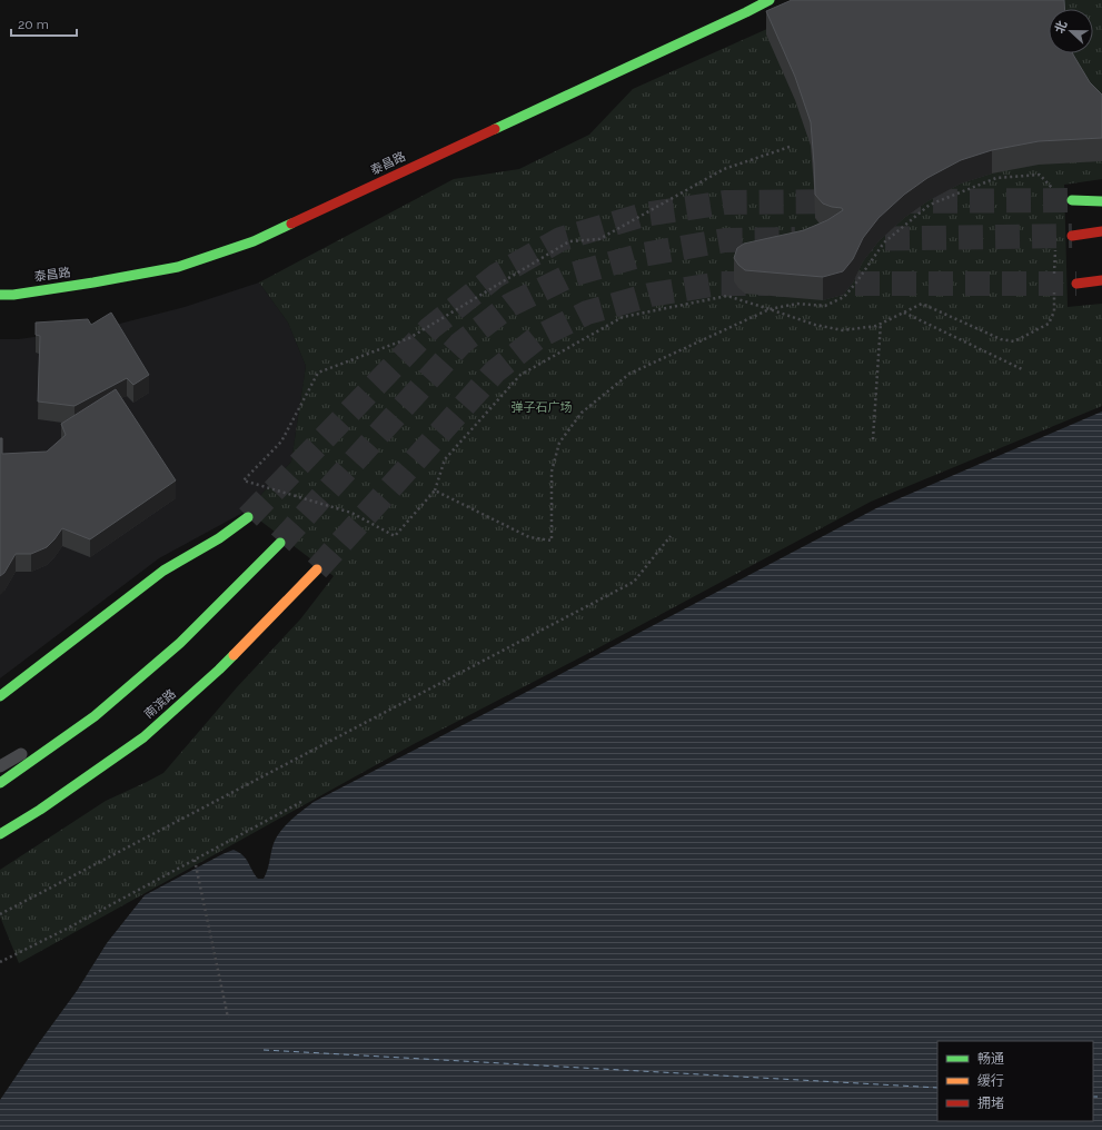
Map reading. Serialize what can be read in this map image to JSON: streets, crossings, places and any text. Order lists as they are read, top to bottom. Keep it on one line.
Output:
{"streets":{"street":["泰昌路","南滨路"]},"parks":["弹子石广场"],"legend":["畅通","缓行","拥堵"],"scale_bar":"20 m","north":"left"}
